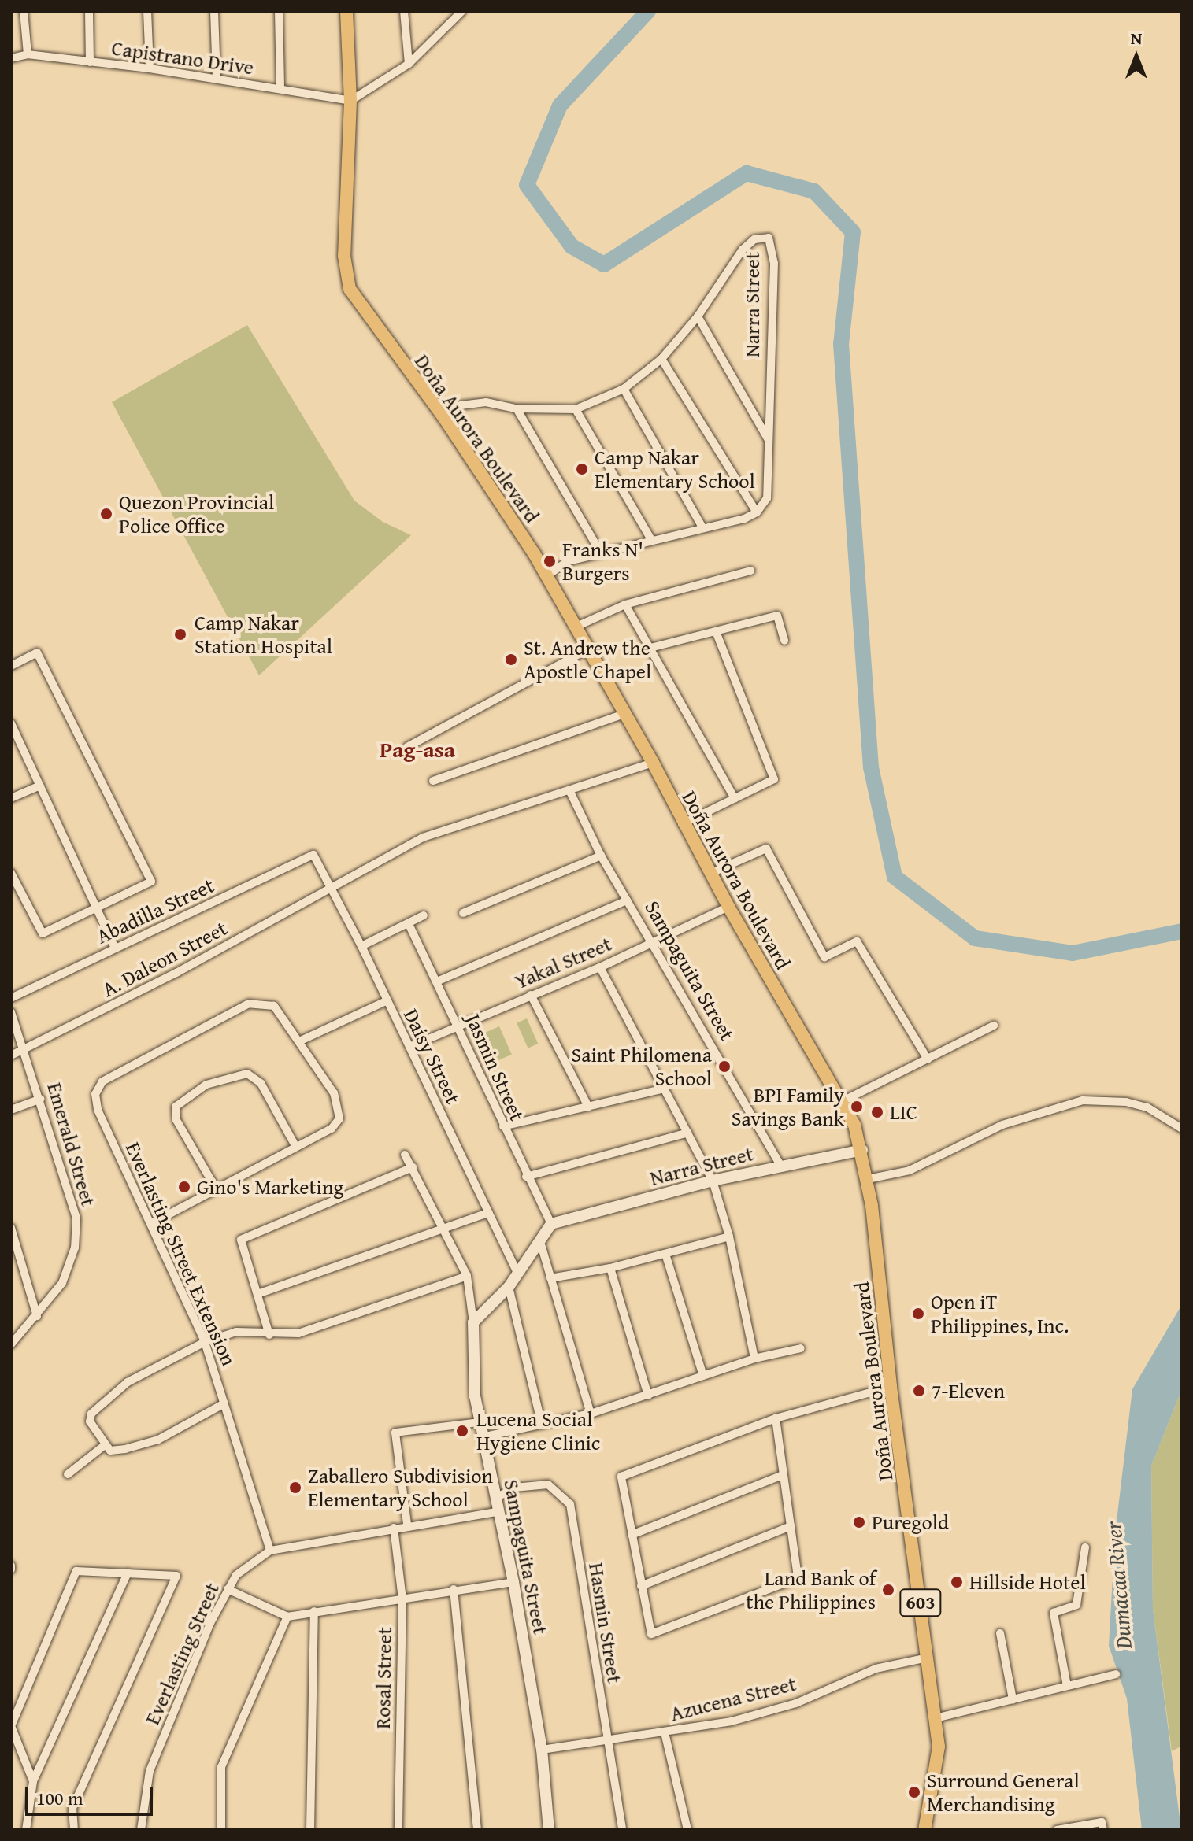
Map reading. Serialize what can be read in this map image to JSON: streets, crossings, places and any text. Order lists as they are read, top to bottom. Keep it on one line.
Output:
{"streets":{"main road":["Doña Aurora Boulevard","603"],"street":["Capistrano Drive","Narra Street","Abadilla Street","A. Daleon Street","Yakal Street","Sampaguita Street","Daisy Street","Jasmin Street","Emerald Street","Everlasting Street Extension","Hasmin Street","Everlasting Street","Rosal Street","Azucena Street"]},"crossings":[["Capistrano Drive","Doña Aurora Boulevard"],["Narra Street","Doña Aurora Boulevard"],["Narra Street","Sampaguita Street"],["Narra Street","Jasmin Street"],["Doña Aurora Boulevard","A. Daleon Street"],["Doña Aurora Boulevard","Yakal Street"],["Doña Aurora Boulevard","Azucena Street"],["Abadilla Street","Daisy Street"],["A. Daleon Street","Sampaguita Street"],["A. Daleon Street","Daisy Street"],["A. Daleon Street","Emerald Street"],["Yakal Street","Sampaguita Street"],["Yakal Street","Daisy Street"],["Yakal Street","Jasmin Street"],["Sampaguita Street","Hasmin Street"],["Sampaguita Street","Everlasting Street"],["Sampaguita Street","Azucena Street"],["Everlasting Street Extension","Everlasting Street"],["Hasmin Street","Azucena Street"],["Everlasting Street","Rosal Street"]],"districts":["Pag-asa"],"water":["Dumacaa River"],"places":["Camp Nakar Elementary School","Quezon Provincial Police Office","Franks N' Burgers","Camp Nakar Station Hospital","St. Andrew the Apostle Chapel","Saint Philomena School","BPI Family Savings Bank","LIC","Gino's Marketing","Open iT Philippines, Inc.","7-Eleven","Lucena Social Hygiene Clinic","Zaballero Subdivision Elementary School","Puregold","Hillside Hotel","Land Bank of the Philippines","Surround General Merchandising"],"scale_bar":"100 m","north":"top"}
